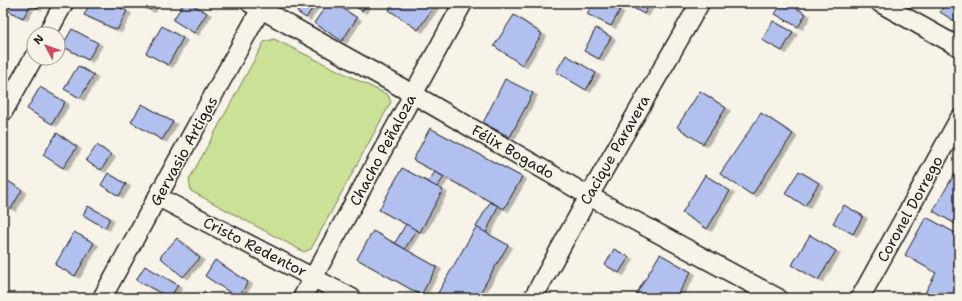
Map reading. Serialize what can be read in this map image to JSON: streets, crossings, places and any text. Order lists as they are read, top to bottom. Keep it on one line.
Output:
{"streets":{"street":["Chacho Peñaloza","Cacique Paravera","Gervasio Artigas","Félix Bogado","Coronel Dorrego","Cristo Redentor"]},"crossings":[["Chacho Peñaloza","Félix Bogado"],["Chacho Peñaloza","Cristo Redentor"],["Cacique Paravera","Félix Bogado"],["Gervasio Artigas","Félix Bogado"],["Gervasio Artigas","Cristo Redentor"]],"north":"top left"}
